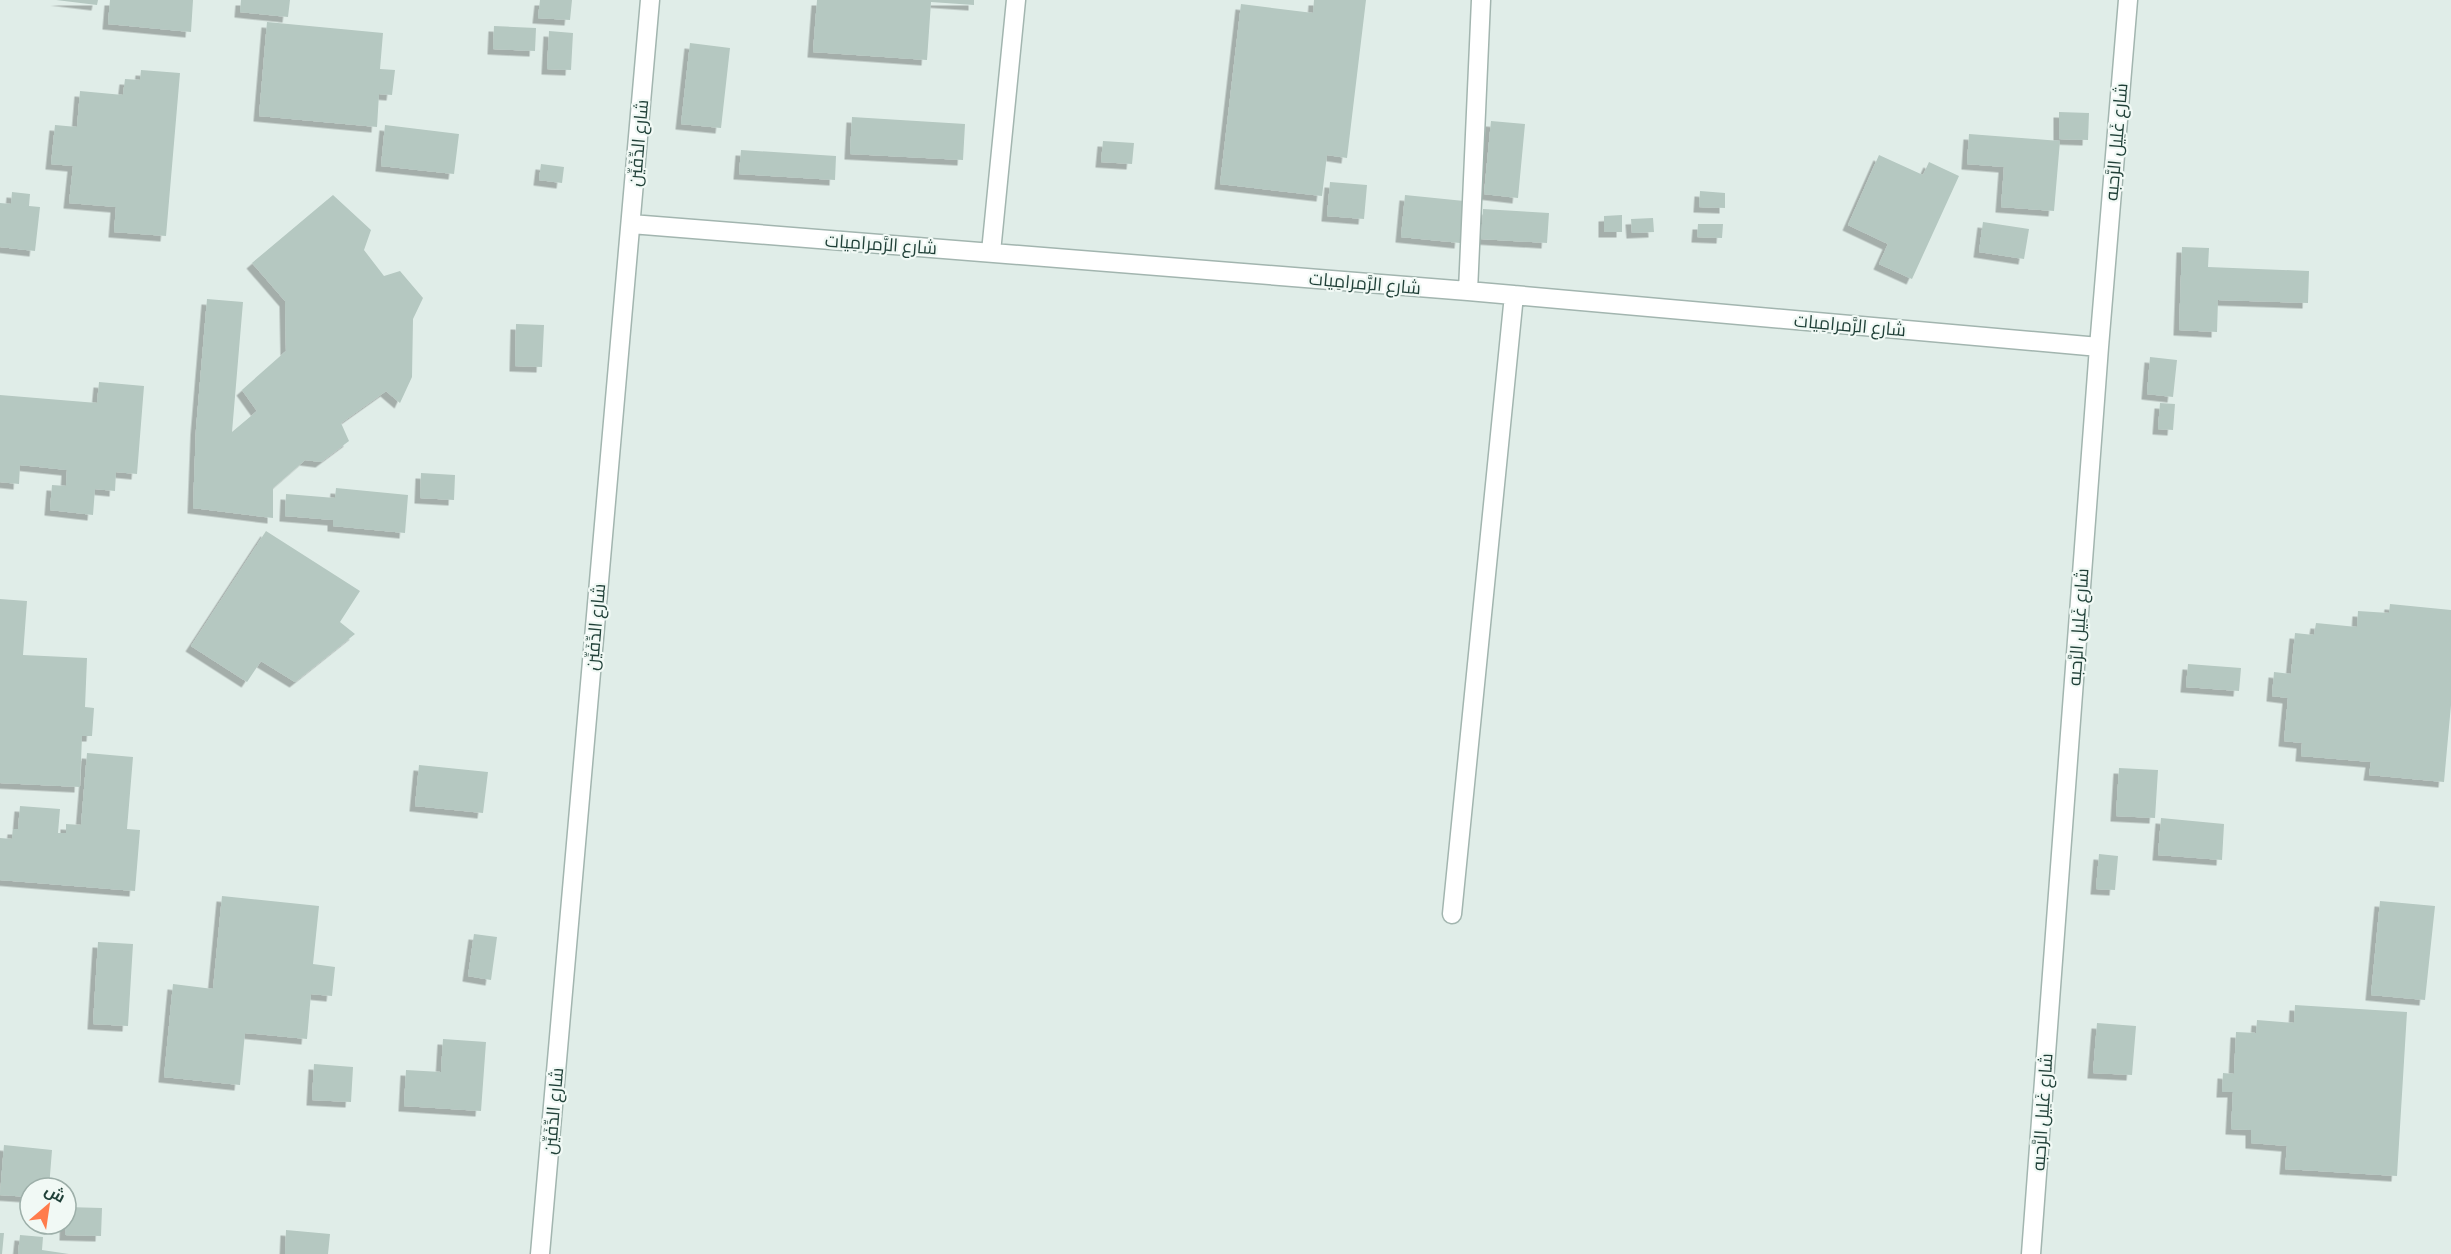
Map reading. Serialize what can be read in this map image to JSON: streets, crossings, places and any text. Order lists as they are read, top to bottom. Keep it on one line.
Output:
{"streets":{"street":["شارع غَلِيل الرَّحبه","شارع الدِّفَيِّن","شارع الرَّمرامِيات"]},"crossings":[["شارع غَلِيل الرَّحبه","شارع الرَّمرامِيات"],["شارع الدِّفَيِّن","شارع الرَّمرامِيات"]],"north":"top right"}
